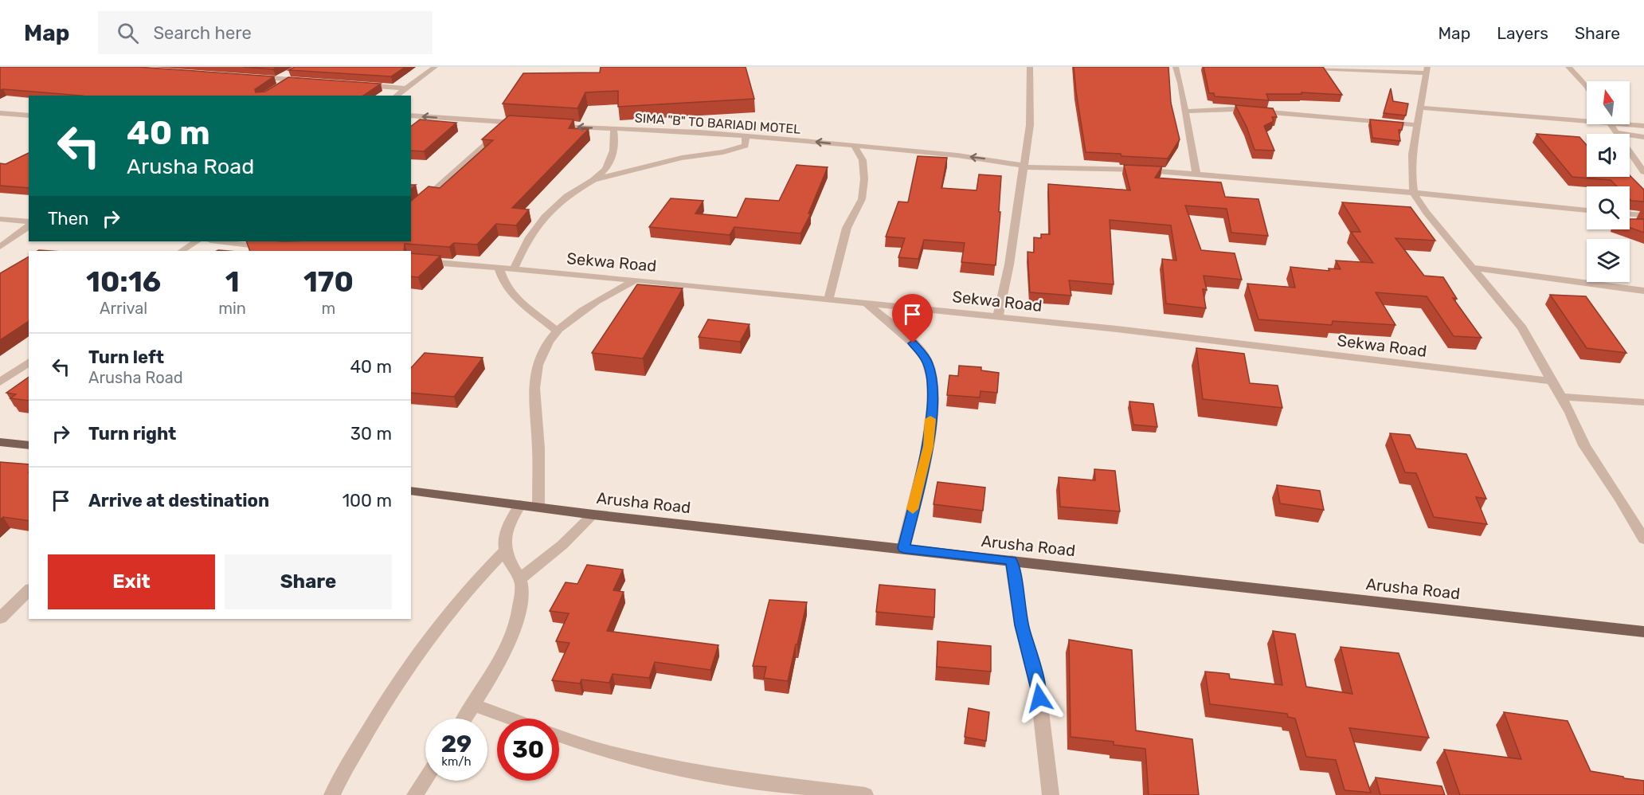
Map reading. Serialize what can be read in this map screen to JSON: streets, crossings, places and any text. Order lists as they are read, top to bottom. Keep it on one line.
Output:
{"streets":{"main road":["Arusha Road"],"street":["SIMA \"B\" TO BARIADI MOTEL","Sekwa Road"]},"north":"top","page":{"header":"Map","search":"Search here","nav":["Map","Layers","Share"],"turn":["40 m","Arusha Road"],"then":"Then","eta":["10:16","Arrival","1","min","170","m"],"list":[{"name":"Turn left","note":"Arusha Road","value":"40 m"},{"name":"Turn right","value":"30 m"},{"name":"Arrive at destination","value":"100 m"}],"buttons":["Exit","Share"],"speed":"29 km/h","limit":"30"}}
